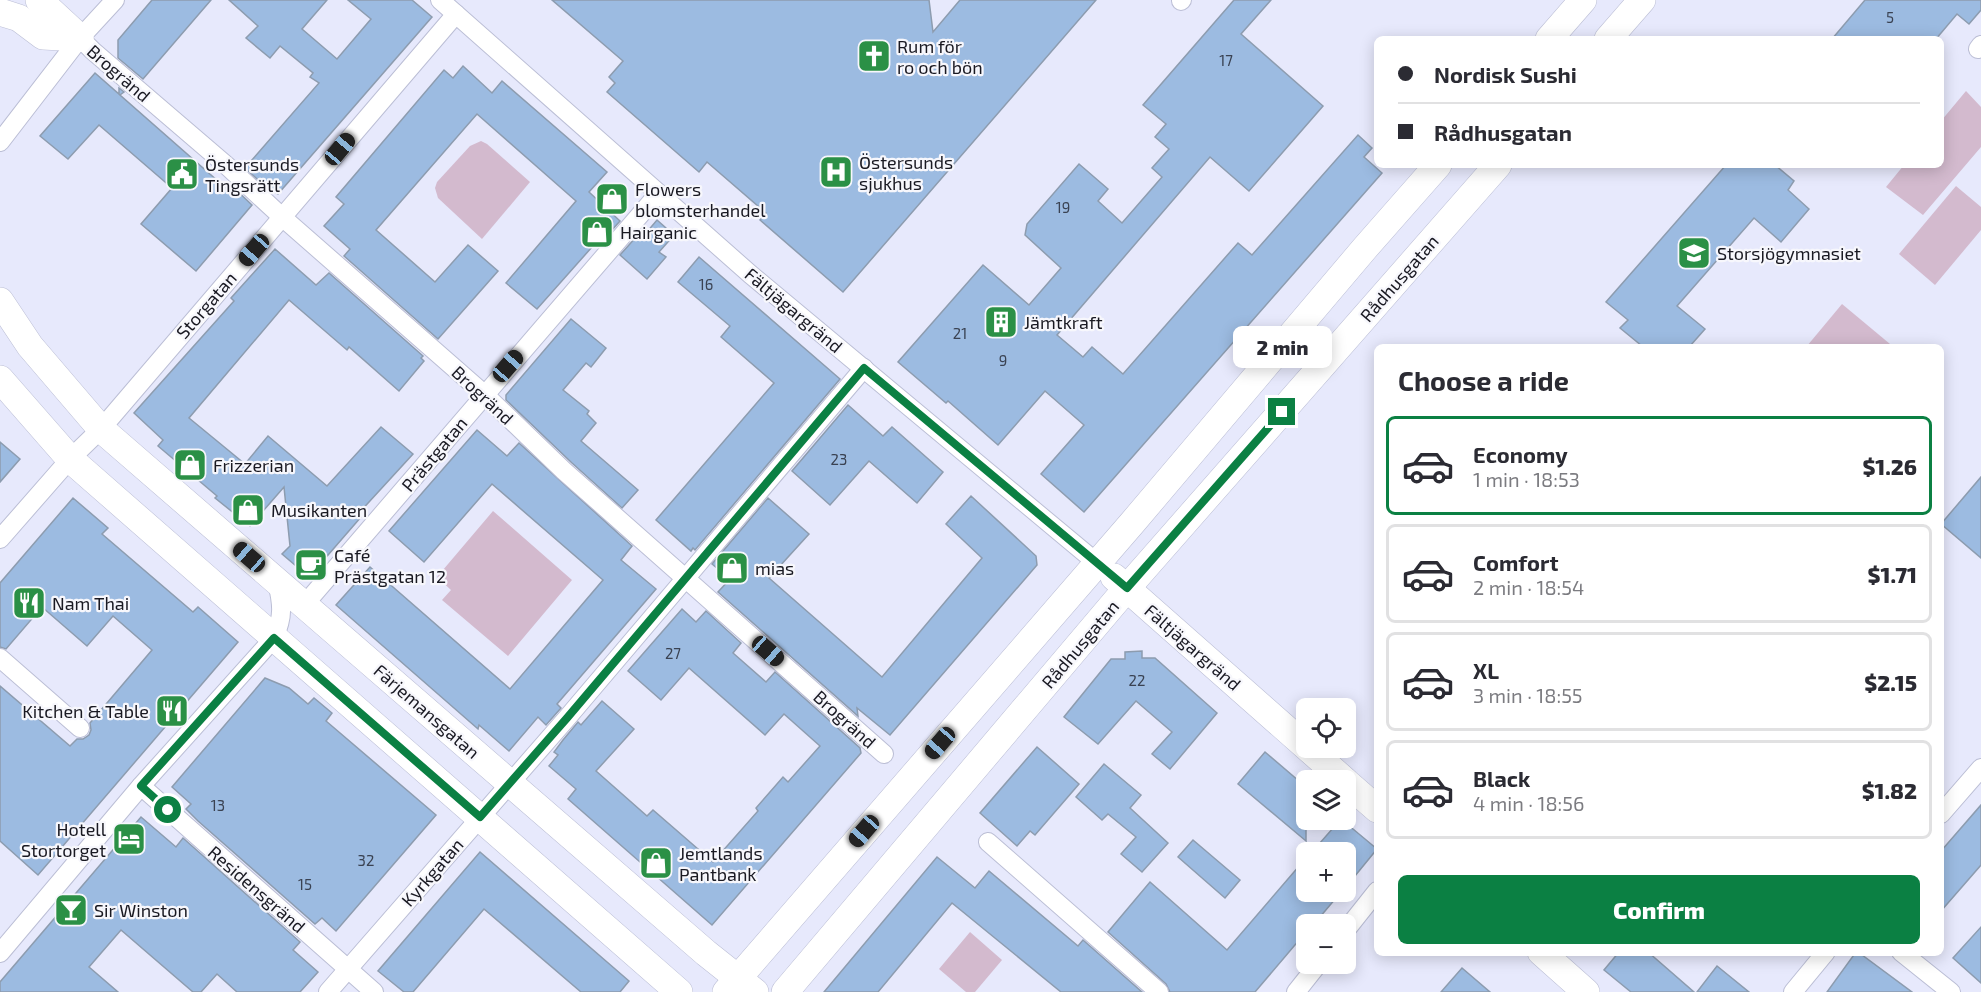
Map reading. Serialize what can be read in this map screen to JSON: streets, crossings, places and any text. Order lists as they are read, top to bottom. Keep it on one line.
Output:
{"streets":{"main road":["Rådhusgatan","Fältjägargränd","Färjemansgatan"],"street":["Brogränd","Storgatan","Prästgatan","Kyrkgatan","Residensgränd"]},"crossings":[["Brogränd","Storgatan"],["Brogränd","Prästgatan"],["Brogränd","Kyrkgatan"],["Rådhusgatan","Fältjägargränd"],["Storgatan","Fältjägargränd"],["Storgatan","Färjemansgatan"],["Fältjägargränd","Prästgatan"],["Fältjägargränd","Kyrkgatan"],["Prästgatan","Färjemansgatan"],["Färjemansgatan","Kyrkgatan"],["Kyrkgatan","Residensgränd"]],"places":{"church":["Rum för ro och bön"],"hospital":["Östersunds sjukhus"],"public building":["Östersunds Tingsrätt"],"shop":["Flowers blomsterhandel","Hairganic","Frizzerian","Musikanten","mias","Jemtlands Pantbank"],"school or university":["Storsjögymnasiet"],"building":["Jämtkraft"],"cafe":["Café Prästgatan 12"],"restaurant":["Nam Thai","Kitchen & Table"],"hotel":["Hotell Stortorget"],"bar":["Sir Winston"]},"house_numbers":["5","17","19","16","21","9","23","27","22","13","32","15"],"page":{"banner":["Nordisk Sushi","Rådhusgatan"],"bubble":"2 min","heading":"Choose a ride","list":[{"name":"Economy","note":"1 min · 18:53","value":"$1.26"},{"name":"Comfort","note":"2 min · 18:54","value":"$1.71"},{"name":"XL","note":"3 min · 18:55","value":"$2.15"},{"name":"Black","note":"4 min · 18:56","value":"$1.82"}],"map_buttons":["+","−"],"buttons":"Confirm"}}
